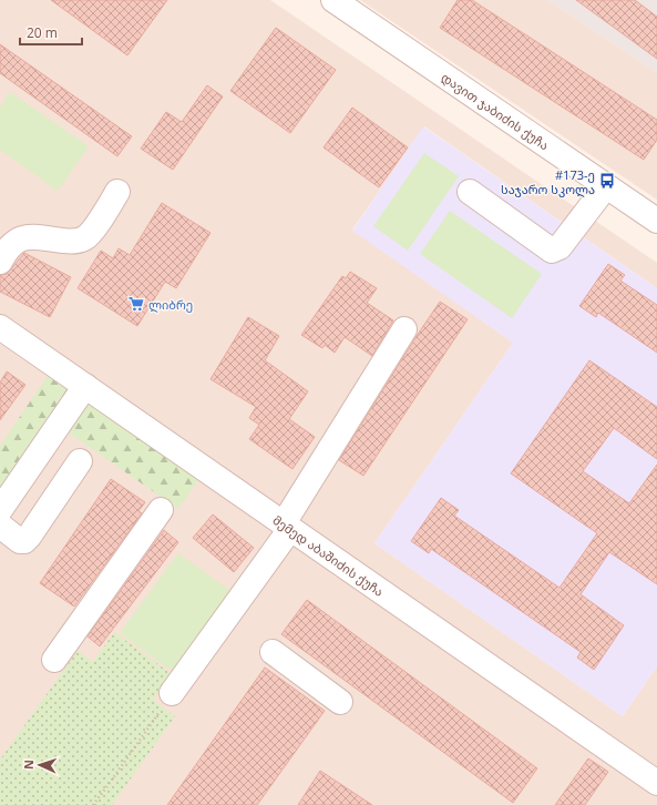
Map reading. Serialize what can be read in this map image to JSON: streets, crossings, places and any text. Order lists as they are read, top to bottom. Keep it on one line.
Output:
{"streets":{"street":["დავით ჯაბიძის ქუჩა","მემედ აბაშიძის ქუჩა"]},"places":{"bus stop":["#173-ე საჯარო სკოლა"],"supermarket":["ლიბრე"]},"scale_bar":"20 m","north":"left"}
